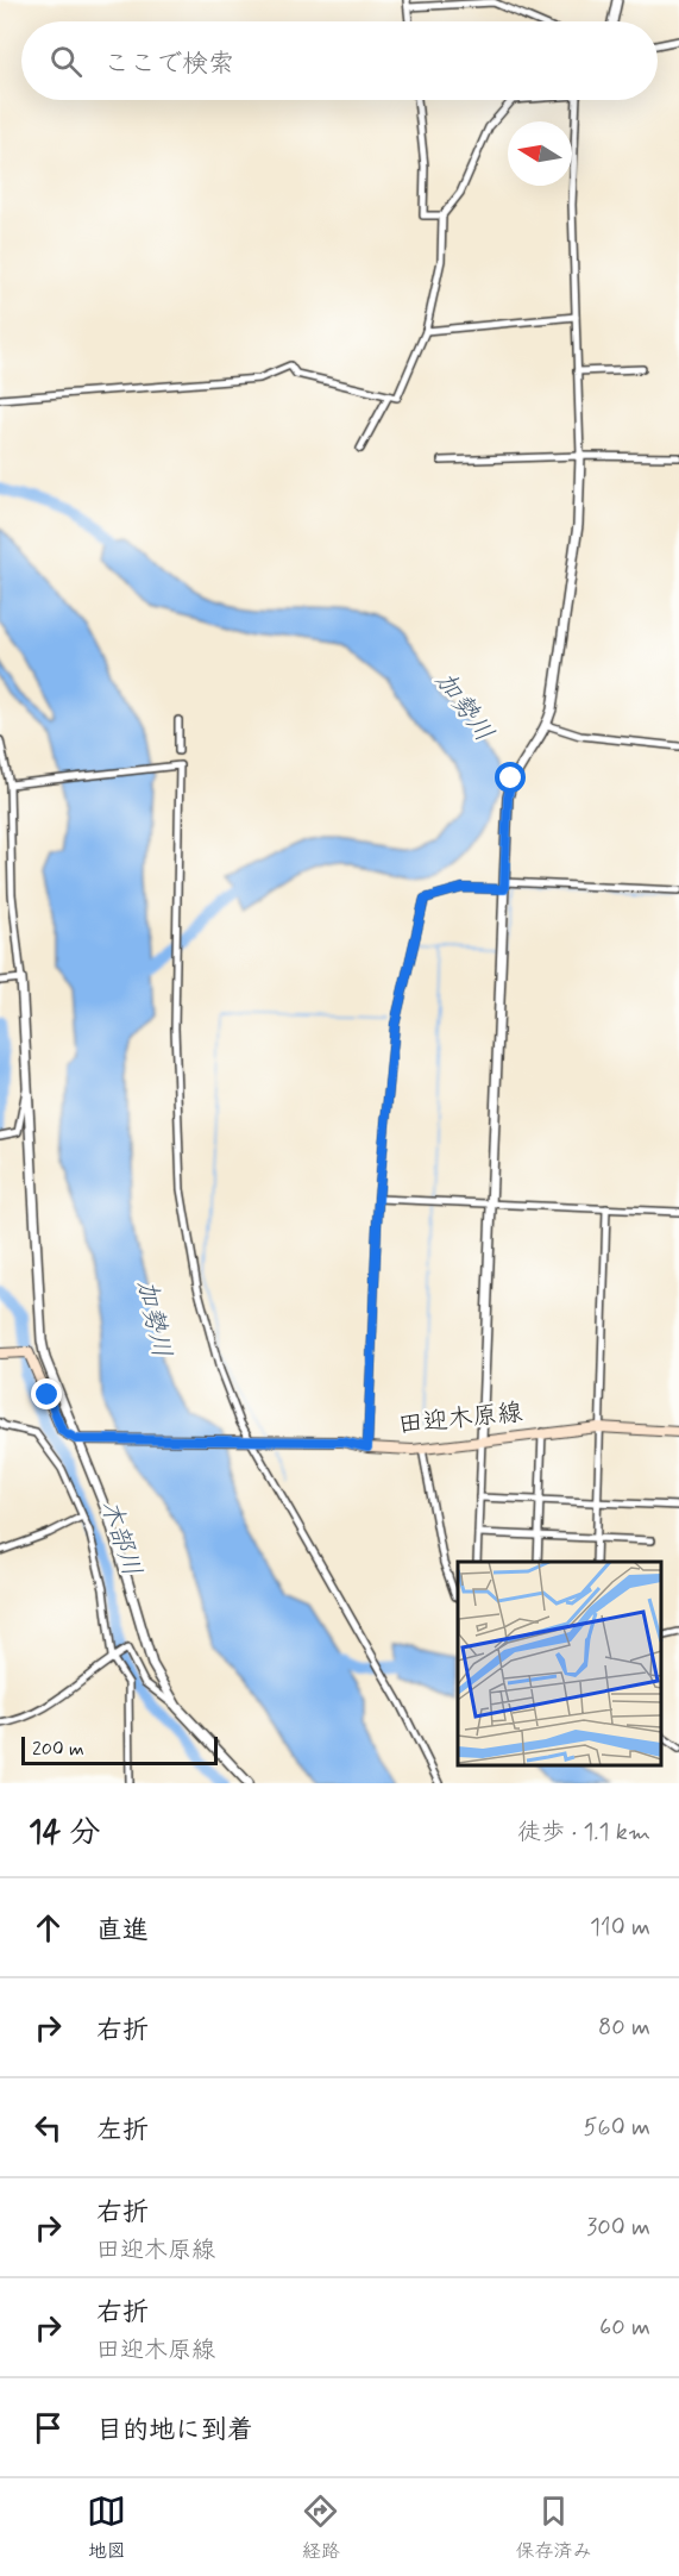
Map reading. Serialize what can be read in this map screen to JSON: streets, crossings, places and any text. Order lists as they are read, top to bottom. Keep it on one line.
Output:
{"streets":{"main road":["田迎木原線"]},"water":["加勢川","木部川"],"scale_bar":"200 m","north":"left","page":{"search":"ここで検索","scale":"200 m","heading":["14 分","徒歩 · 1.1 km"],"list":[["直進","110 m"],["右折","80 m"],["左折","560 m"],["右折","田迎木原線","300 m"],["右折","田迎木原線","60 m"],"目的地に到着"],"nav":["地図","経路","保存済み"]}}
